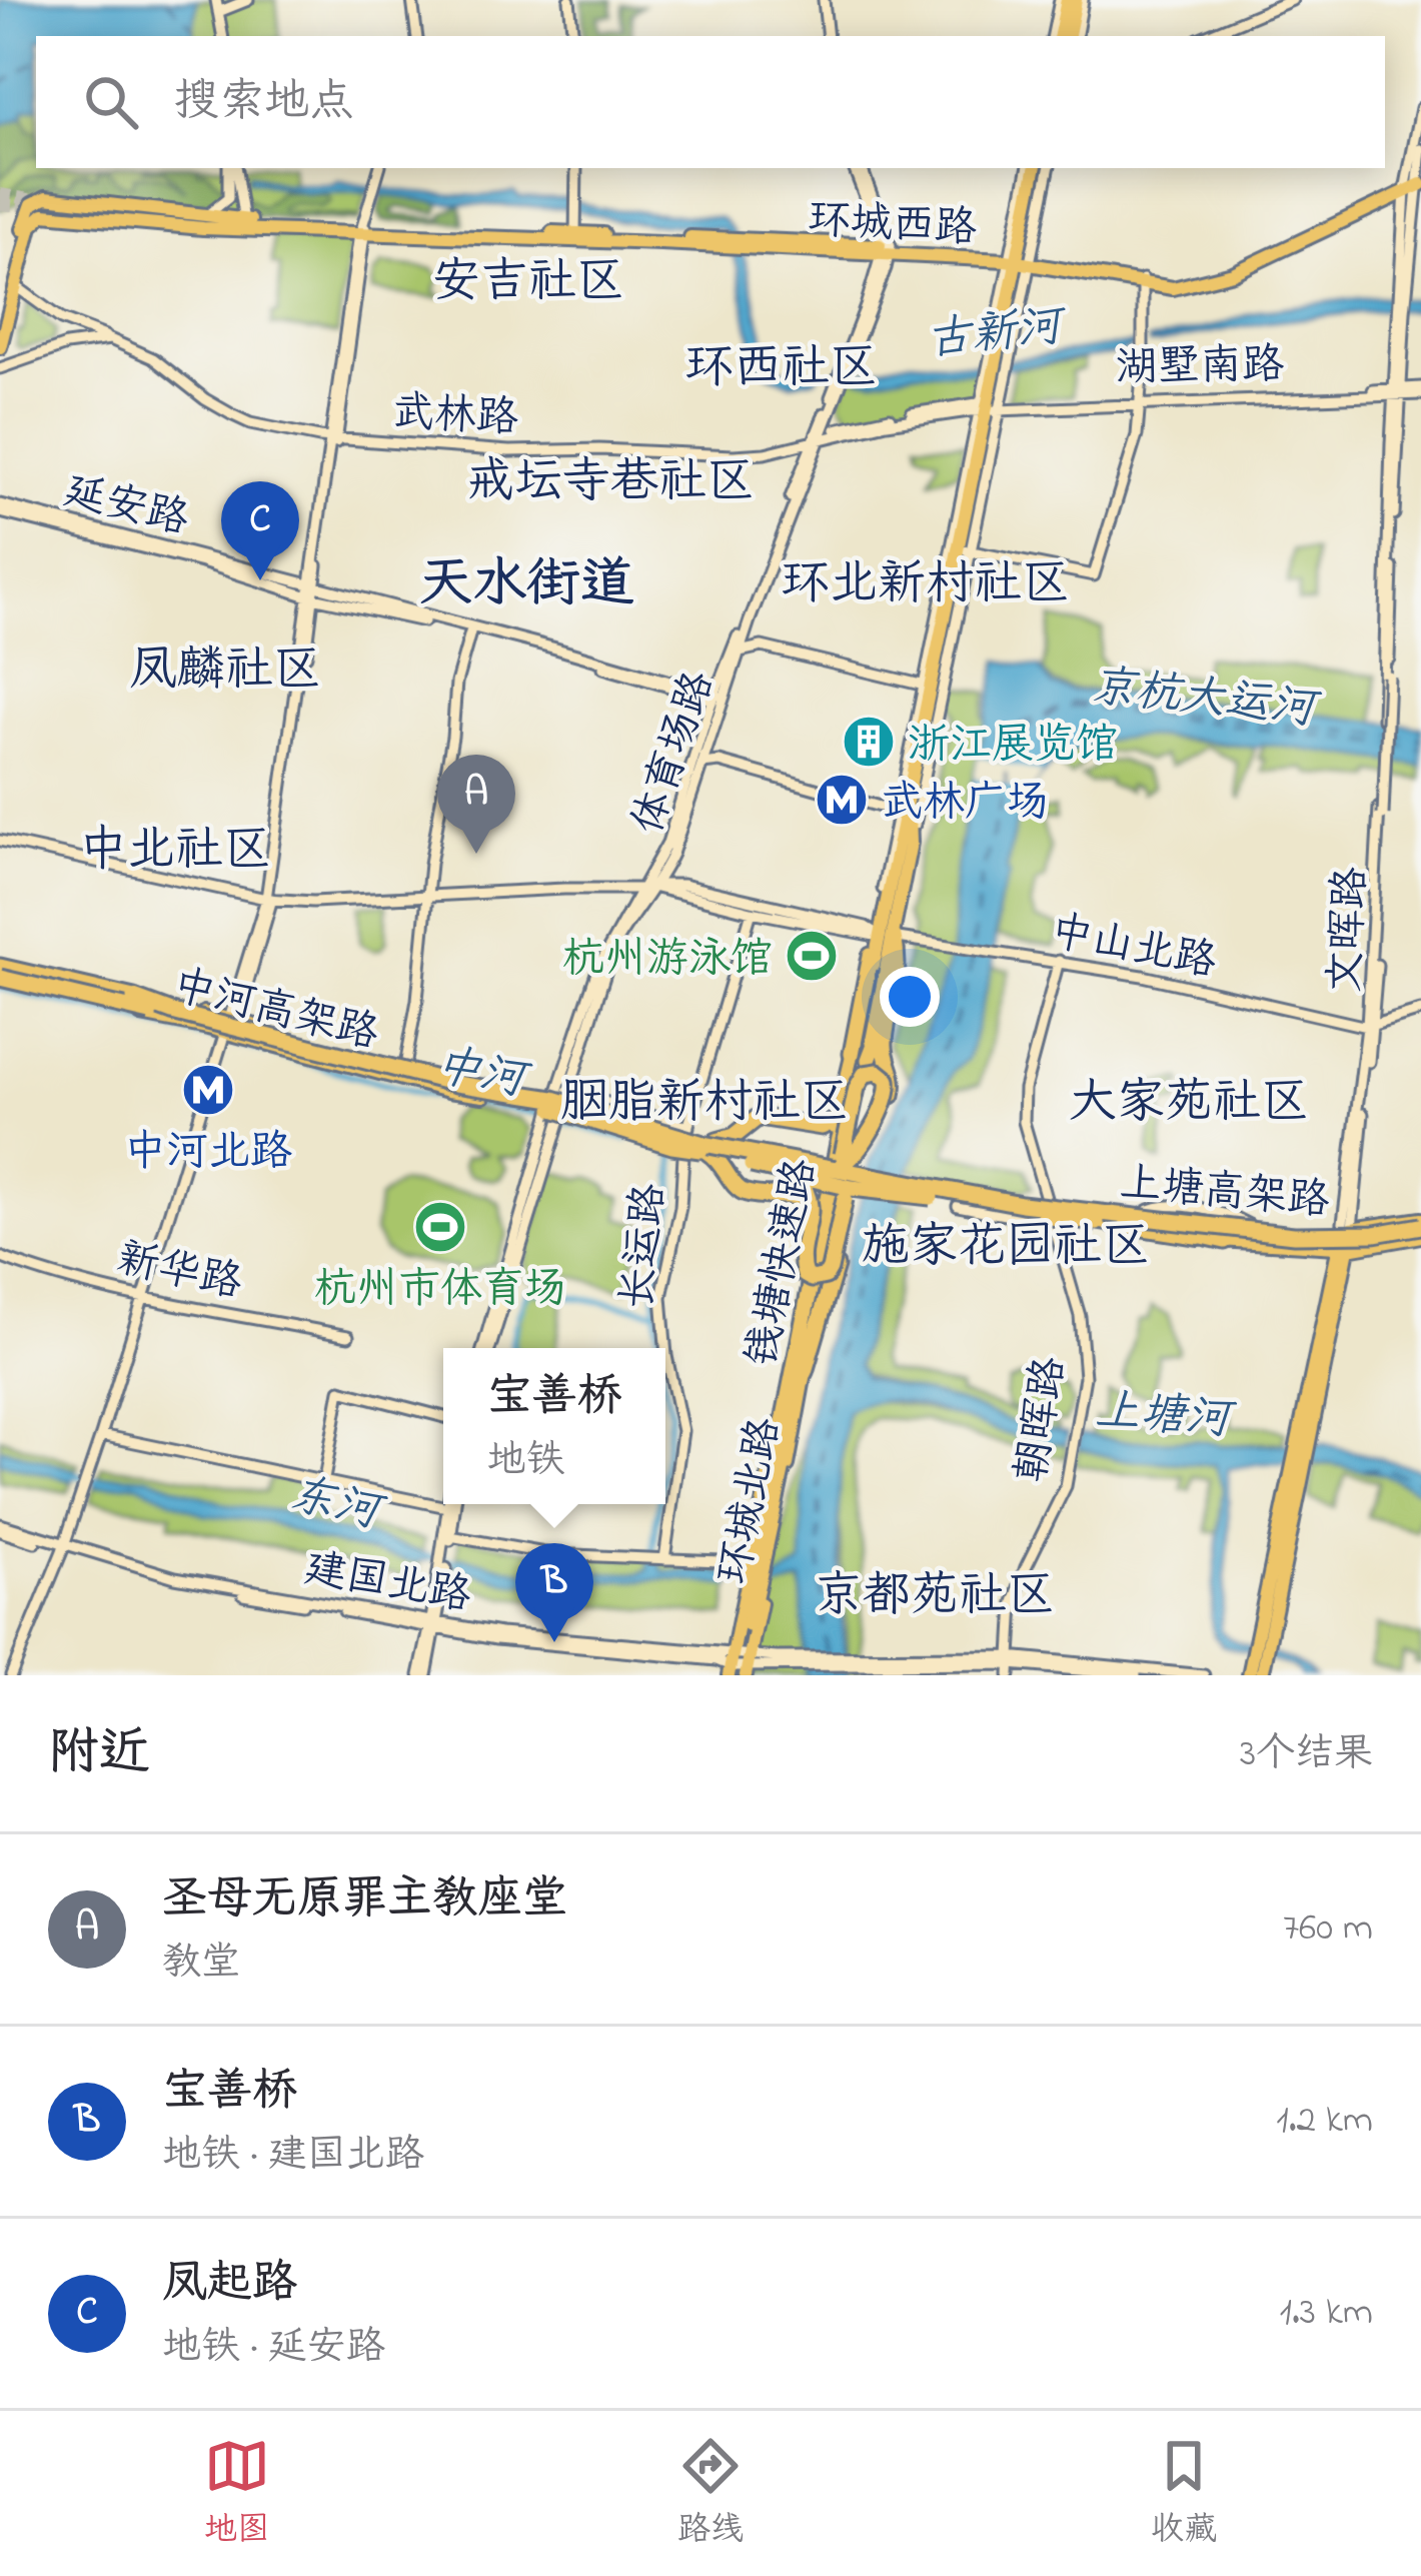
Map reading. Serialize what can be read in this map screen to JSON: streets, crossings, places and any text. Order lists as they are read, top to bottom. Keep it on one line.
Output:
{"streets":{"highway":["中河高架路","上塘高架路","钱塘快速路"],"main road":["环城西路","湖墅南路","武林路","延安路","体育场路","文晖路","中山北路","长运路","新华路","朝晖路","环城北路","建国北路"]},"crossings":[["环城西路","武林路"],["环城西路","体育场路"],["环城西路","文晖路"],["环城西路","环城北路"],["湖墅南路","武林路"],["湖墅南路","文晖路"],["湖墅南路","环城北路"],["武林路","体育场路"],["武林路","环城北路"],["延安路","体育场路"],["体育场路","中山北路"],["体育场路","中河高架路"],["文晖路","中山北路"],["中山北路","长运路"],["中山北路","朝晖路"],["中山北路","环城北路"],["中河高架路","上塘高架路"],["中河高架路","长运路"],["钱塘快速路","环城北路"],["朝晖路","建国北路"],["环城北路","建国北路"]],"districts":["安吉社区","环西社区","戒坛寺巷社区","天水街道","环北新村社区","凤麟社区","中北社区","胭脂新村社区","大家苑社区","施家花园社区","京都苑社区"],"water":["古新河","京杭大运河","中河","上塘河","东河"],"places":{"building":["浙江展览馆"],"metro station":["武林广场","中河北路"],"sports":["杭州游泳馆","杭州市体育场"]},"page":{"search":"搜索地点","pins":["C","A","B"],"popup":["宝善桥","地铁"],"heading":["附近","3个结果"],"list":[{"mark":"A","name":"圣母无原罪主教座堂","note":"教堂","value":"760 m"},{"mark":"B","name":"宝善桥","note":"地铁 · 建国北路","value":"1.2 km"},{"mark":"C","name":"凤起路","note":"地铁 · 延安路","value":"1.3 km"}],"nav":["地图","路线","收藏"]}}
